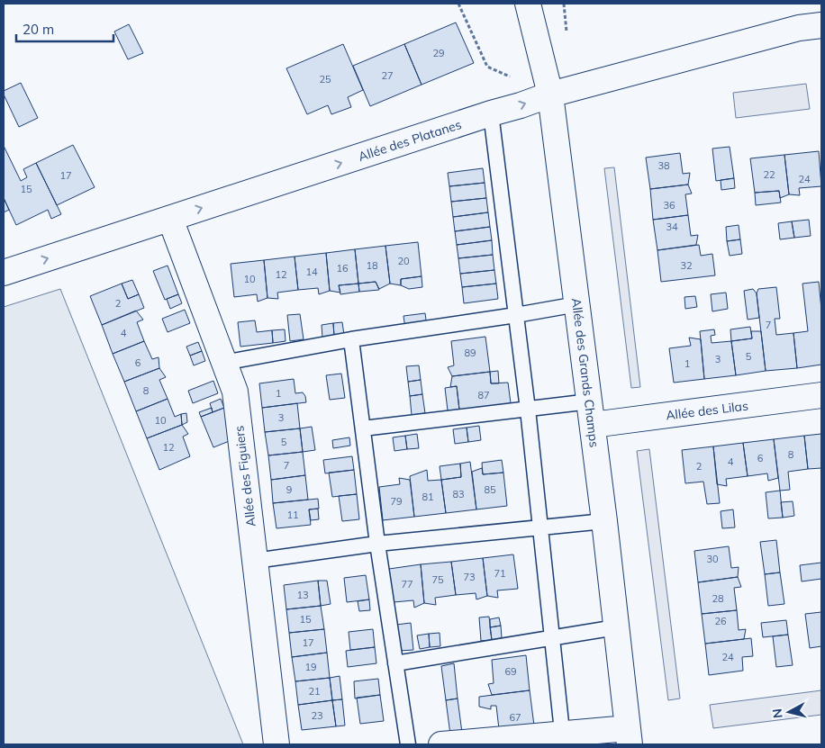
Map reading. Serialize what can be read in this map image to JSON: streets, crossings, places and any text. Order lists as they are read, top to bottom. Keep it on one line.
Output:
{"streets":{"street":["Allée des Platanes","Allée des Grands Champs","Allée des Lilas","Allée des Figuiers"]},"crossings":[["Allée des Platanes","Allée des Grands Champs"],["Allée des Platanes","Allée des Figuiers"],["Allée des Grands Champs","Allée des Lilas"]],"one_way":["Allée des Platanes"],"house_numbers":["29","27","25","38","22","17","24","15","36","34","20","18","32","16","14","12","10","2","7","4","89","5","3","6","1","8","1","87","3","10","5","12","8","6","4","7","2","9","85","83","81","79","11","30","71","73","75","77","13","28","15","26","17","24","19","69","21","23","67"],"scale_bar":"20 m","north":"left"}
